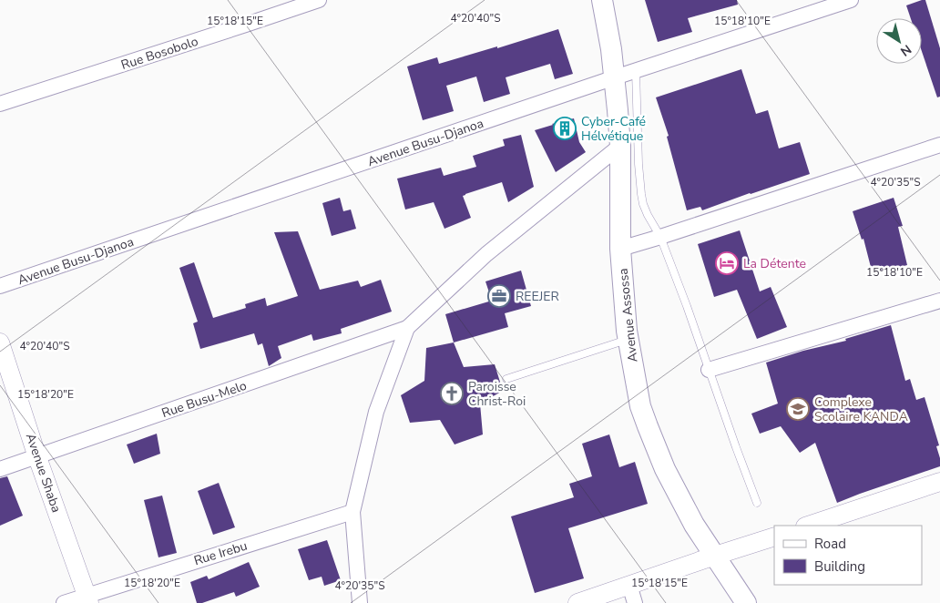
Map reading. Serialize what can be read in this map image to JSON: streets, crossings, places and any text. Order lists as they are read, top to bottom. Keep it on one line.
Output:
{"streets":{"main road":["Avenue Assossa"],"street":["Rue Bosobolo","Avenue Busu-Djanoa","Rue Busu-Melo","Avenue Shaba","Rue Irebu"]},"crossings":[["Avenue Busu-Djanoa","Avenue Assossa"],["Rue Busu-Melo","Avenue Shaba"],["Avenue Shaba","Rue Irebu"]],"places":{"building":["Cyber-Café Hélvétique"],"hotel":["La Détente"],"office":["REEJER"],"church":["Paroisse Christ-Roi"],"school or university":["Complexe Scolaire KANDA"]},"legend":["Road","Building"],"north":"bottom right","coordinates":["4°20'40\"S","15°18'15\"E","15°18'10\"E","4°20'35\"S","15°18'20\"E"]}
